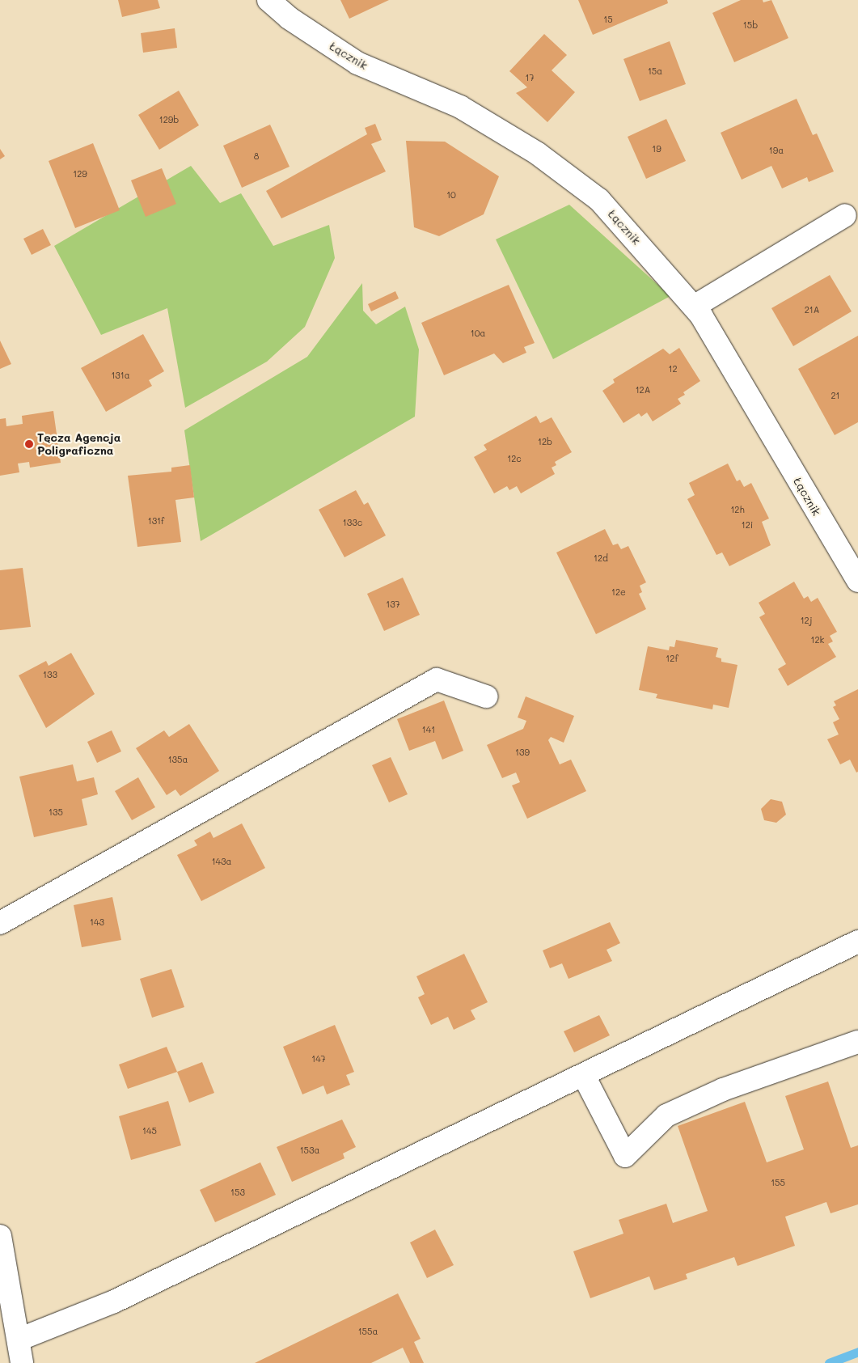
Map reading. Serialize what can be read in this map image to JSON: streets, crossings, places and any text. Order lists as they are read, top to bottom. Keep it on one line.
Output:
{"streets":{"street":["Łącznik"]},"places":["Tęcza Agencja Poligraficzna"],"house_numbers":["15","15b","15a","17","129b","19","19a","8","129","10","21A","10a","12","131a","12A","21","12b","12c","12h","131f","133c","12i","12d","12e","137","12j","12k","12f","133","141","139","135a","135","143a","143","147","145","153a","155","153","155a"]}
